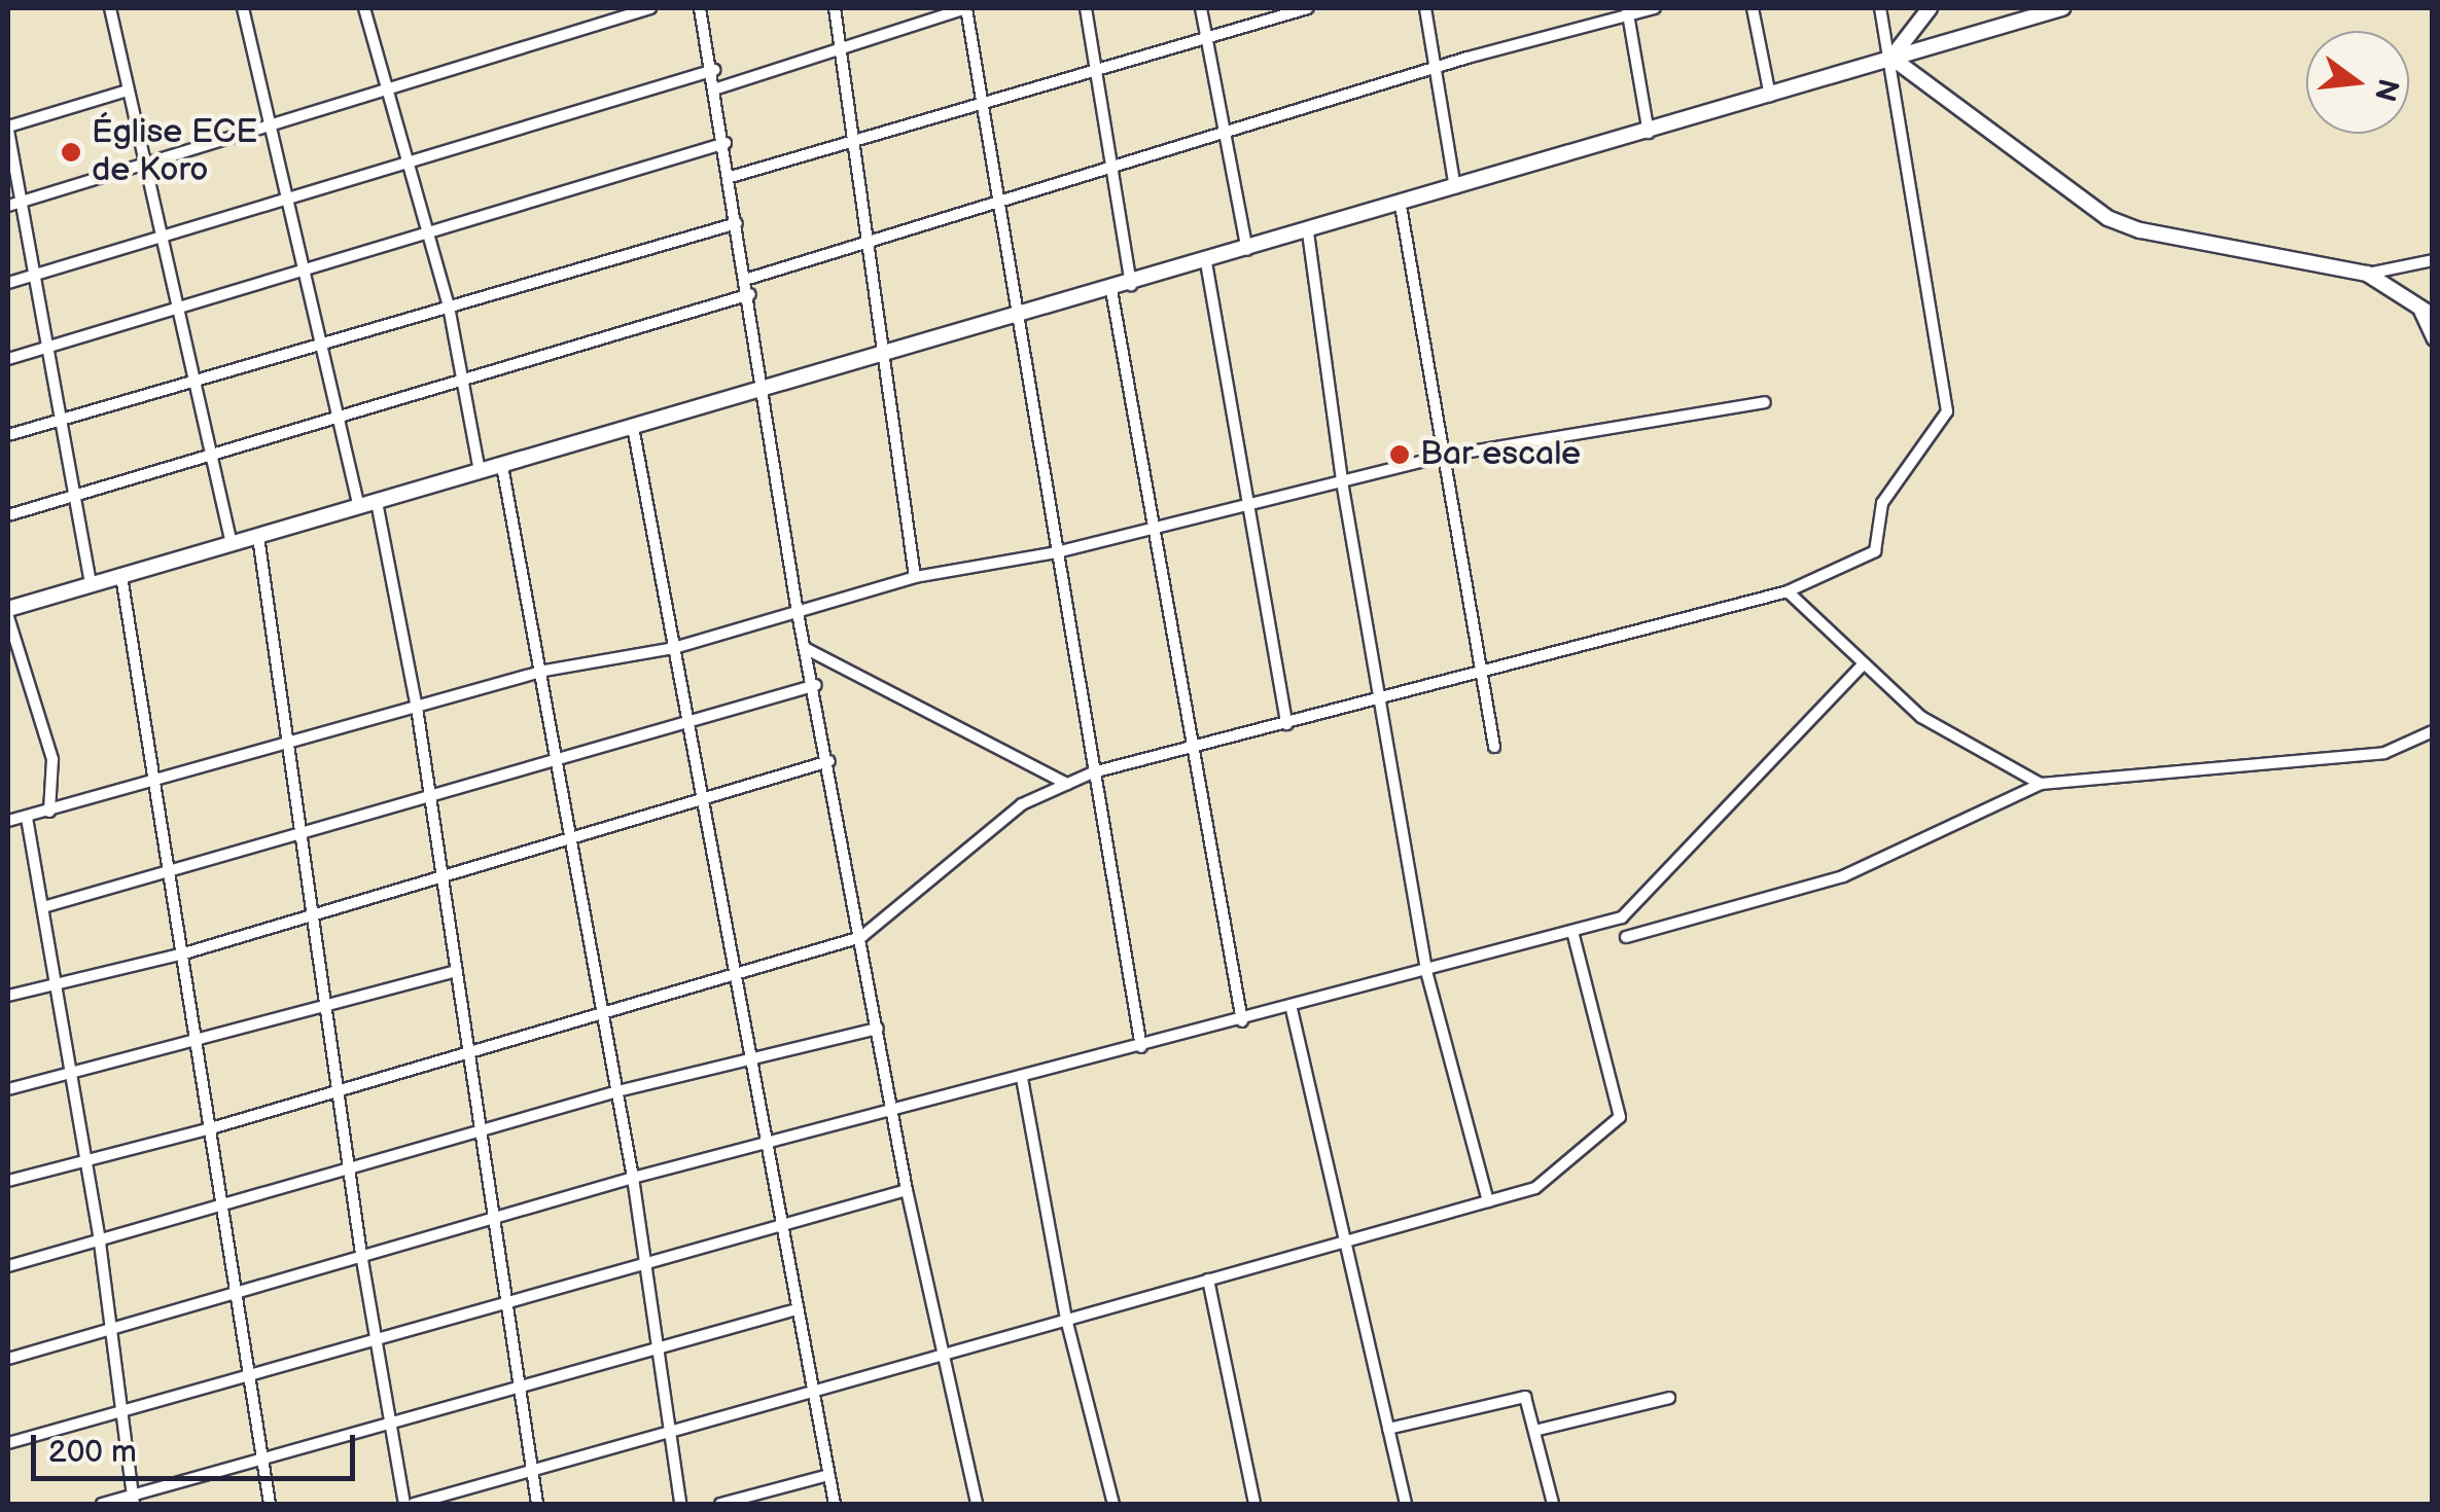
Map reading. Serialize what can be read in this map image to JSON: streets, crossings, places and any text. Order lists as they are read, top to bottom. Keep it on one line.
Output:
{"places":["Église ECE de Koro","Bar escale"],"scale_bar":"200 m","north":"right"}
